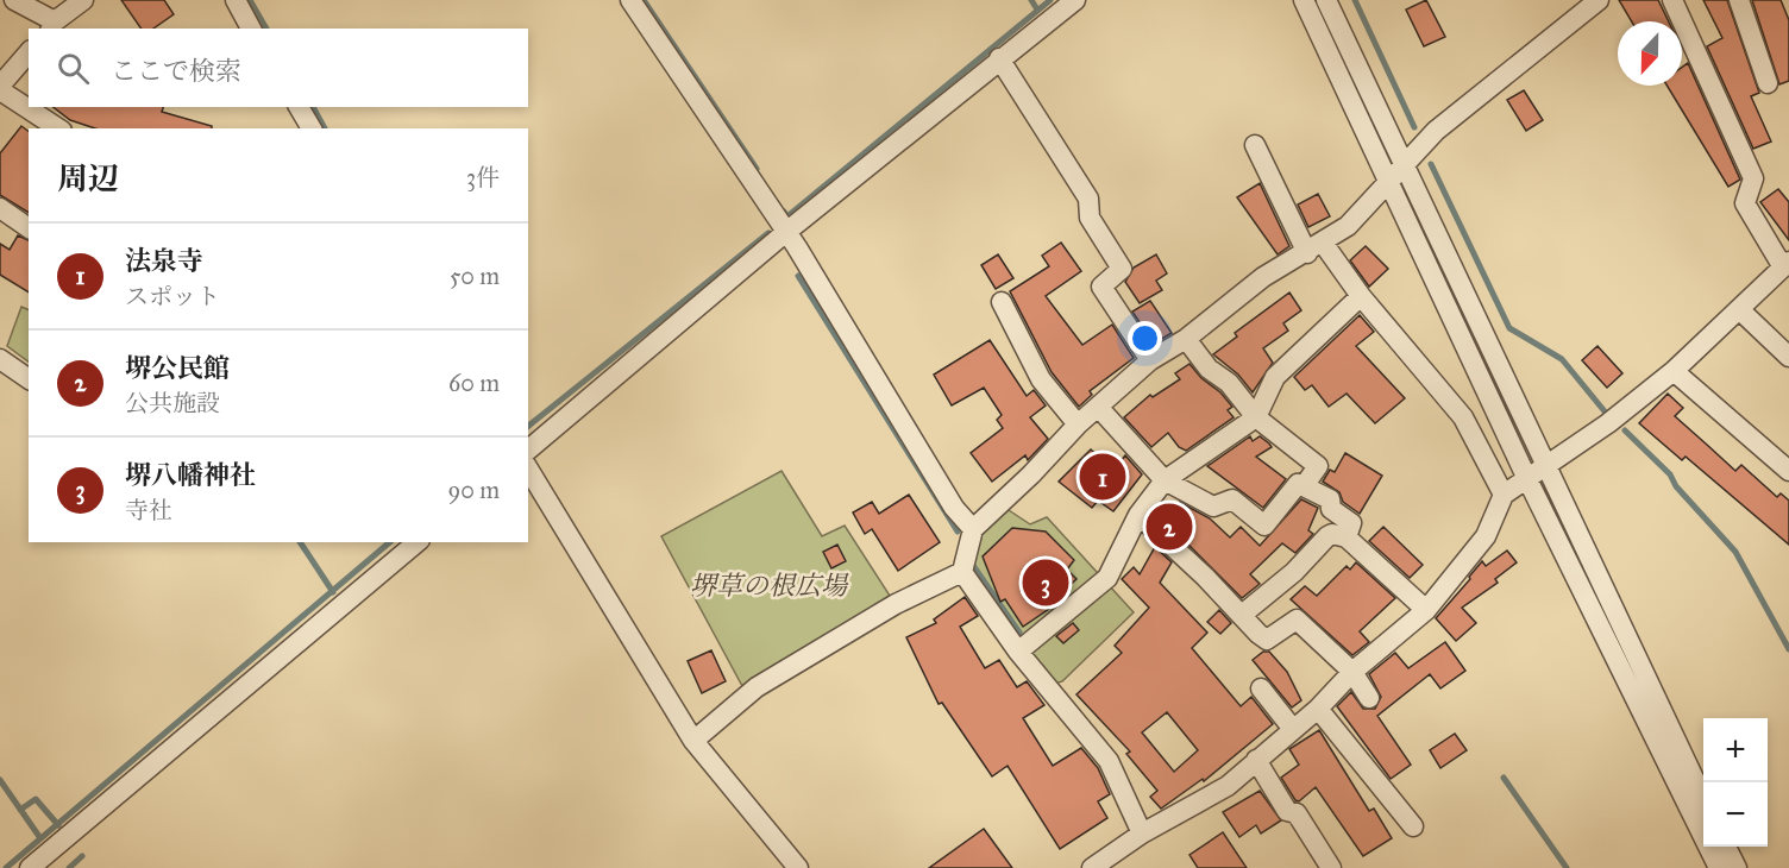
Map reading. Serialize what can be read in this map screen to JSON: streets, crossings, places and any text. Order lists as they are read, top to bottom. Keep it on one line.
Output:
{"parks":["堺草の根広場"],"north":"bottom","page":{"search":"ここで検索","heading":["周辺","3件"],"list":[{"mark":"1","name":"法泉寺","note":"スポット","value":"50 m"},{"mark":"2","name":"堺公民館","note":"公共施設","value":"60 m"},{"mark":"3","name":"堺八幡神社","note":"寺社","value":"90 m"}],"pins":["1","2","3"],"map_buttons":["+","−"]}}
